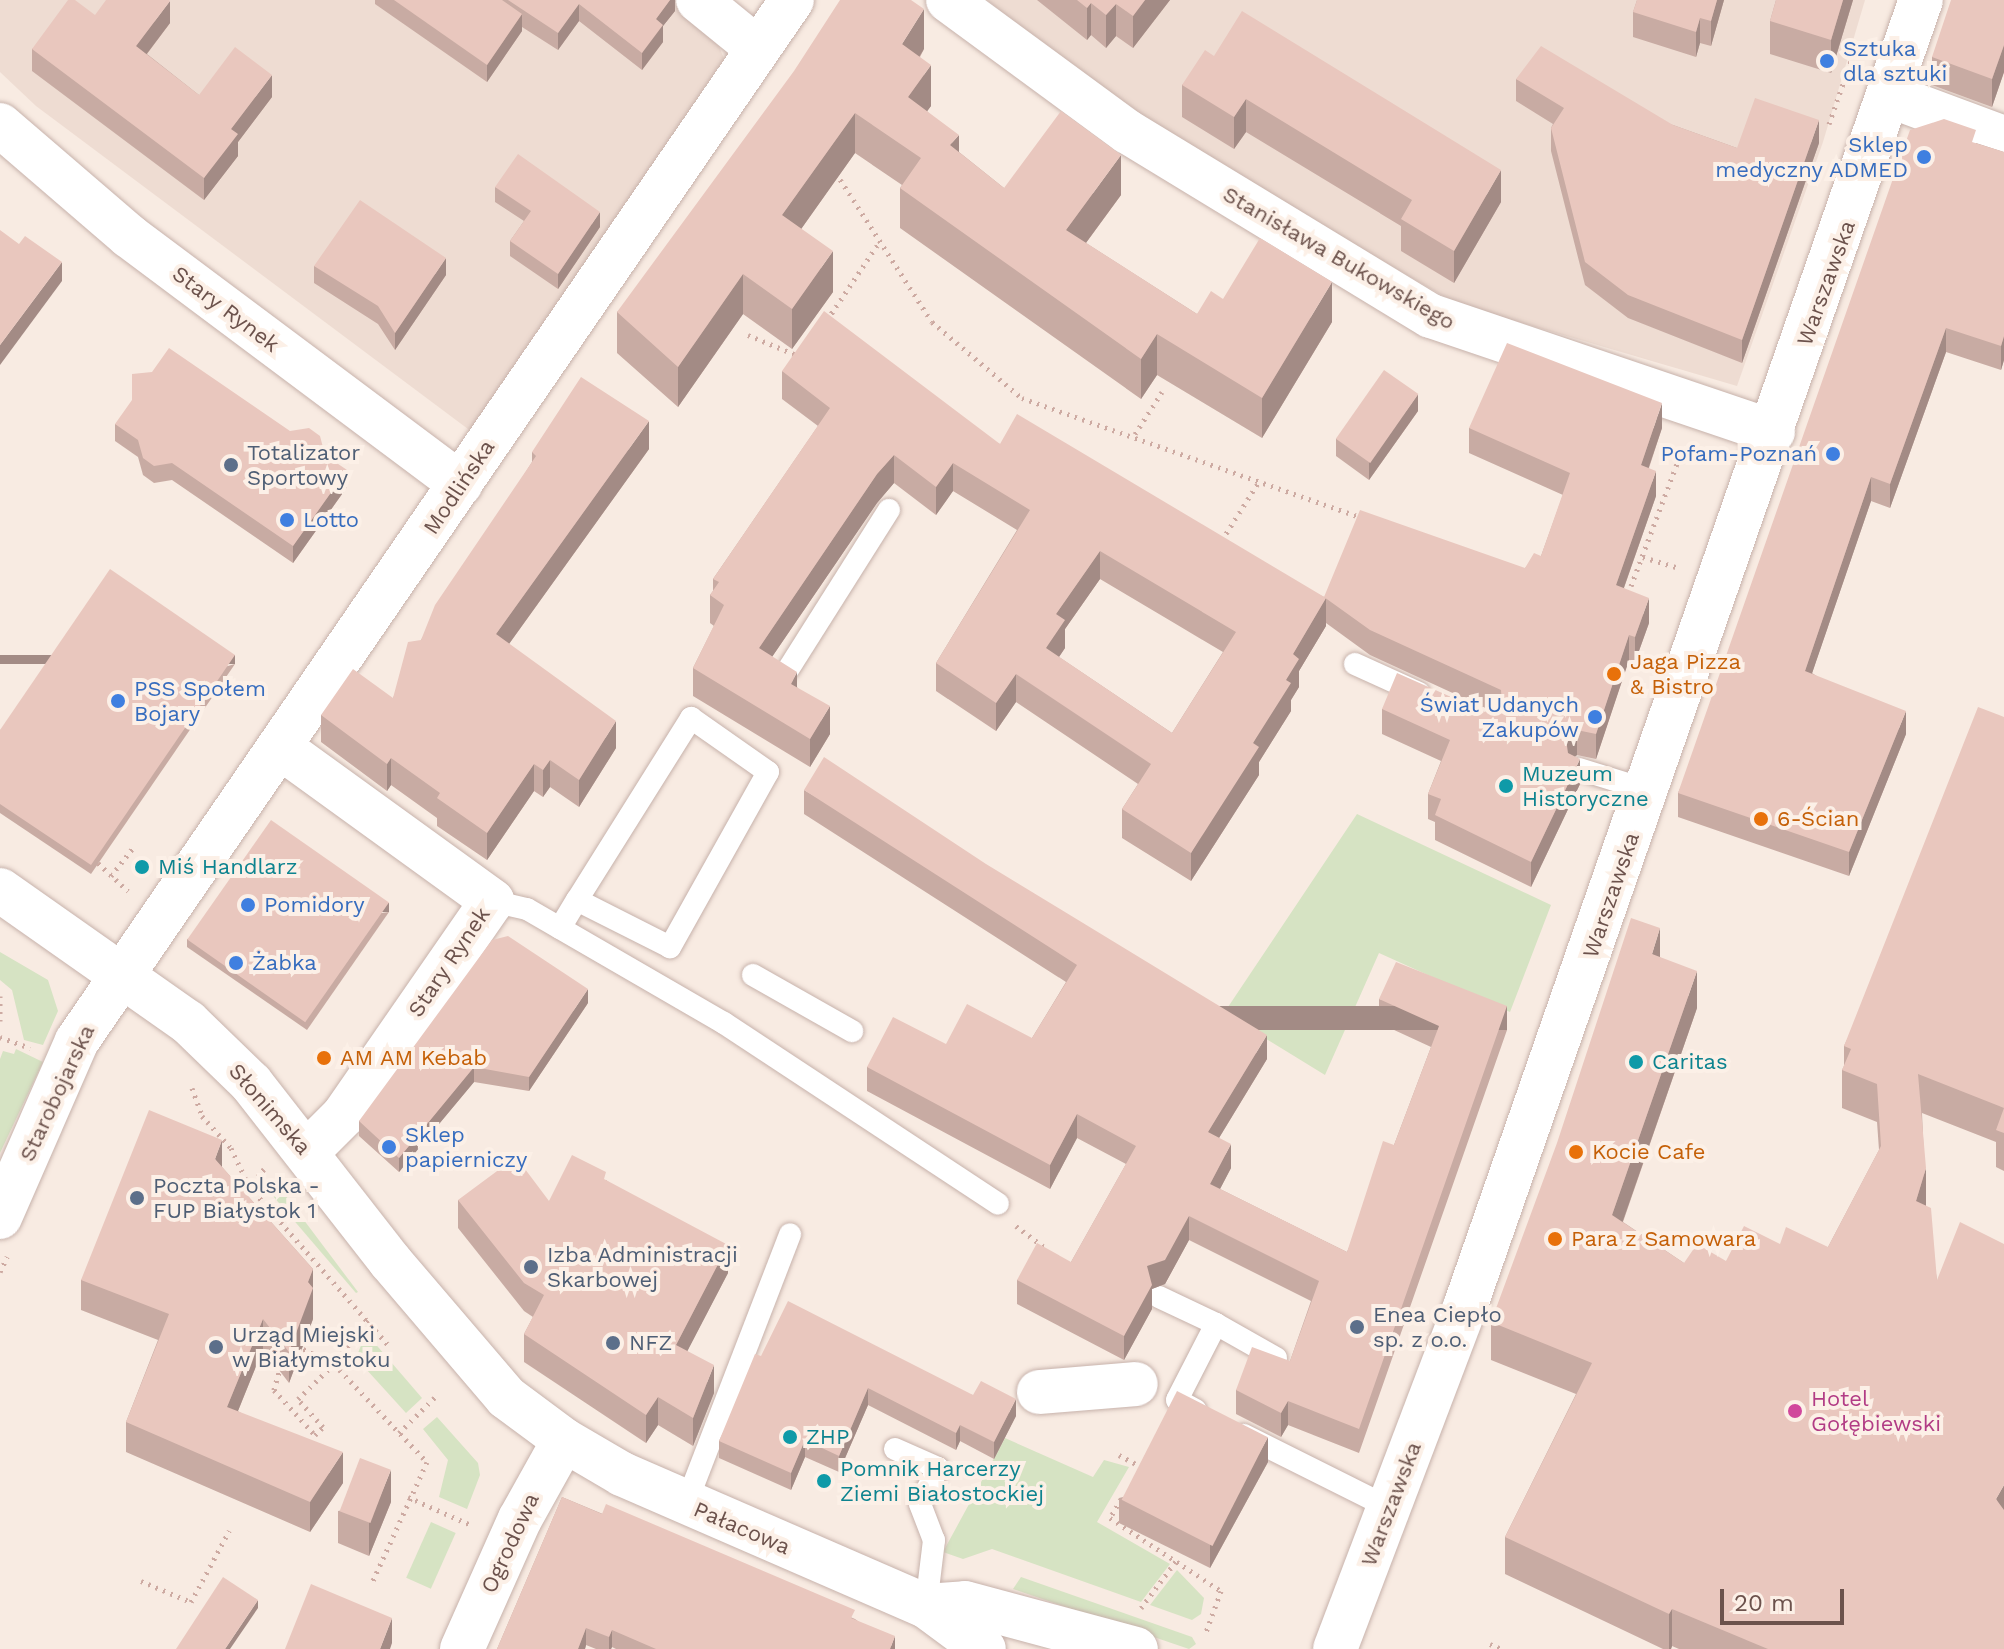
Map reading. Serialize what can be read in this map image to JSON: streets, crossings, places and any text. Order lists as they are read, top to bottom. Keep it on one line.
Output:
{"streets":{"street":["Stanisława Bukowskiego","Warszawska","Stary Rynek","Modlińska","Starobojarska","Słonimska","Pałacowa","Ogrodowa"]},"crossings":[["Stanisława Bukowskiego","Warszawska"],["Stary Rynek","Modlińska"],["Stary Rynek","Słonimska"],["Modlińska","Starobojarska"],["Modlińska","Słonimska"],["Starobojarska","Słonimska"],["Słonimska","Pałacowa"],["Słonimska","Ogrodowa"],["Pałacowa","Ogrodowa"]],"places":["Sztuka dla sztuki","Sklep medyczny ADMED","Pofam-Poznań","Totalizator Sportowy","Lotto","Jaga Pizza & Bistro","PSS Społem Bojary","Świat Udanych Zakupów","Muzeum Historyczne","6-Ścian","Miś Handlarz","Pomidory","Żabka","AM AM Kebab","Caritas","Sklep papierniczy","Kocie Cafe","Poczta Polska - FUP Białystok 1","Para z Samowara","Izba Administracji Skarbowej","Enea Ciepło sp. z o.o.","NFZ","Urząd Miejski w Białymstoku","Hotel Gołębiewski","ZHP","Pomnik Harcerzy Ziemi Białostockiej"],"scale_bar":"20 m"}
